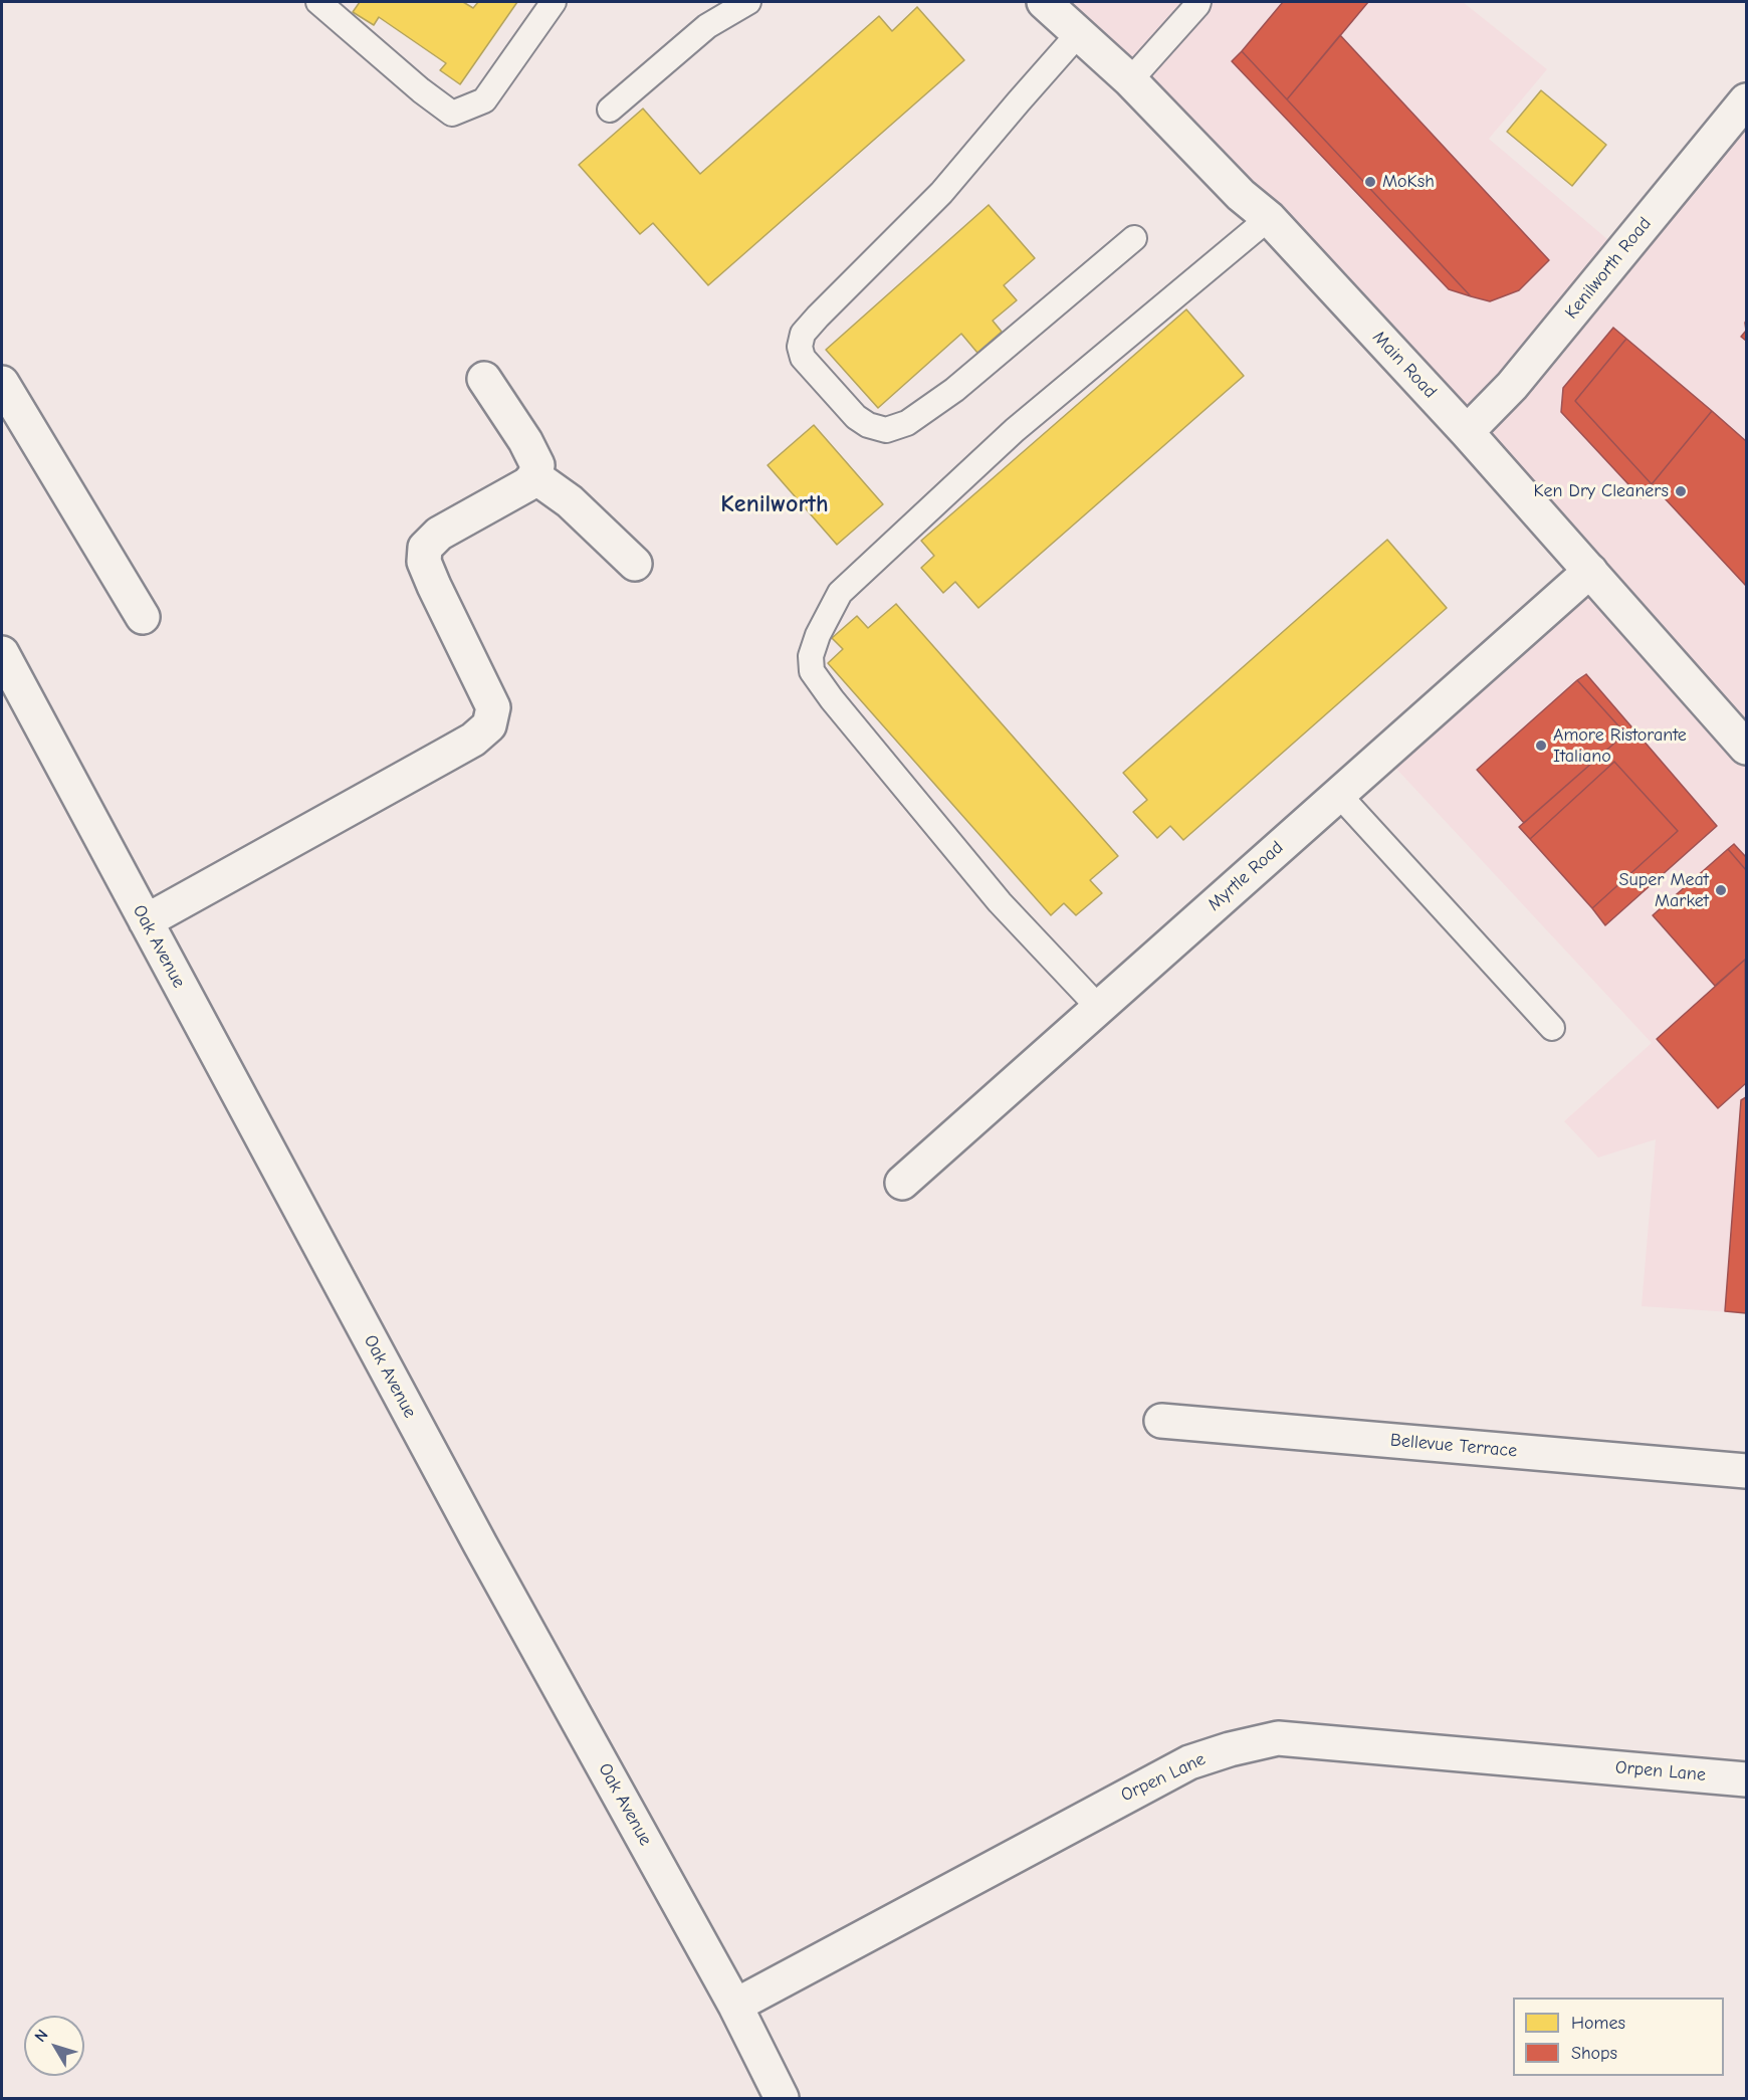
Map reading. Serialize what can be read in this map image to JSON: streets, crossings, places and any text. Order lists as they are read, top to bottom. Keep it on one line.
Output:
{"streets":{"street":["Kenilworth Road","Main Road","Myrtle Road","Oak Avenue","Bellevue Terrace","Orpen Lane"]},"crossings":[["Kenilworth Road","Main Road"],["Main Road","Myrtle Road"],["Oak Avenue","Orpen Lane"]],"districts":["Kenilworth"],"places":["MoKsh","Ken Dry Cleaners","Amore Ristorante Italiano","Super Meat Market"],"legend":["Homes","Shops"],"north":"top left"}
